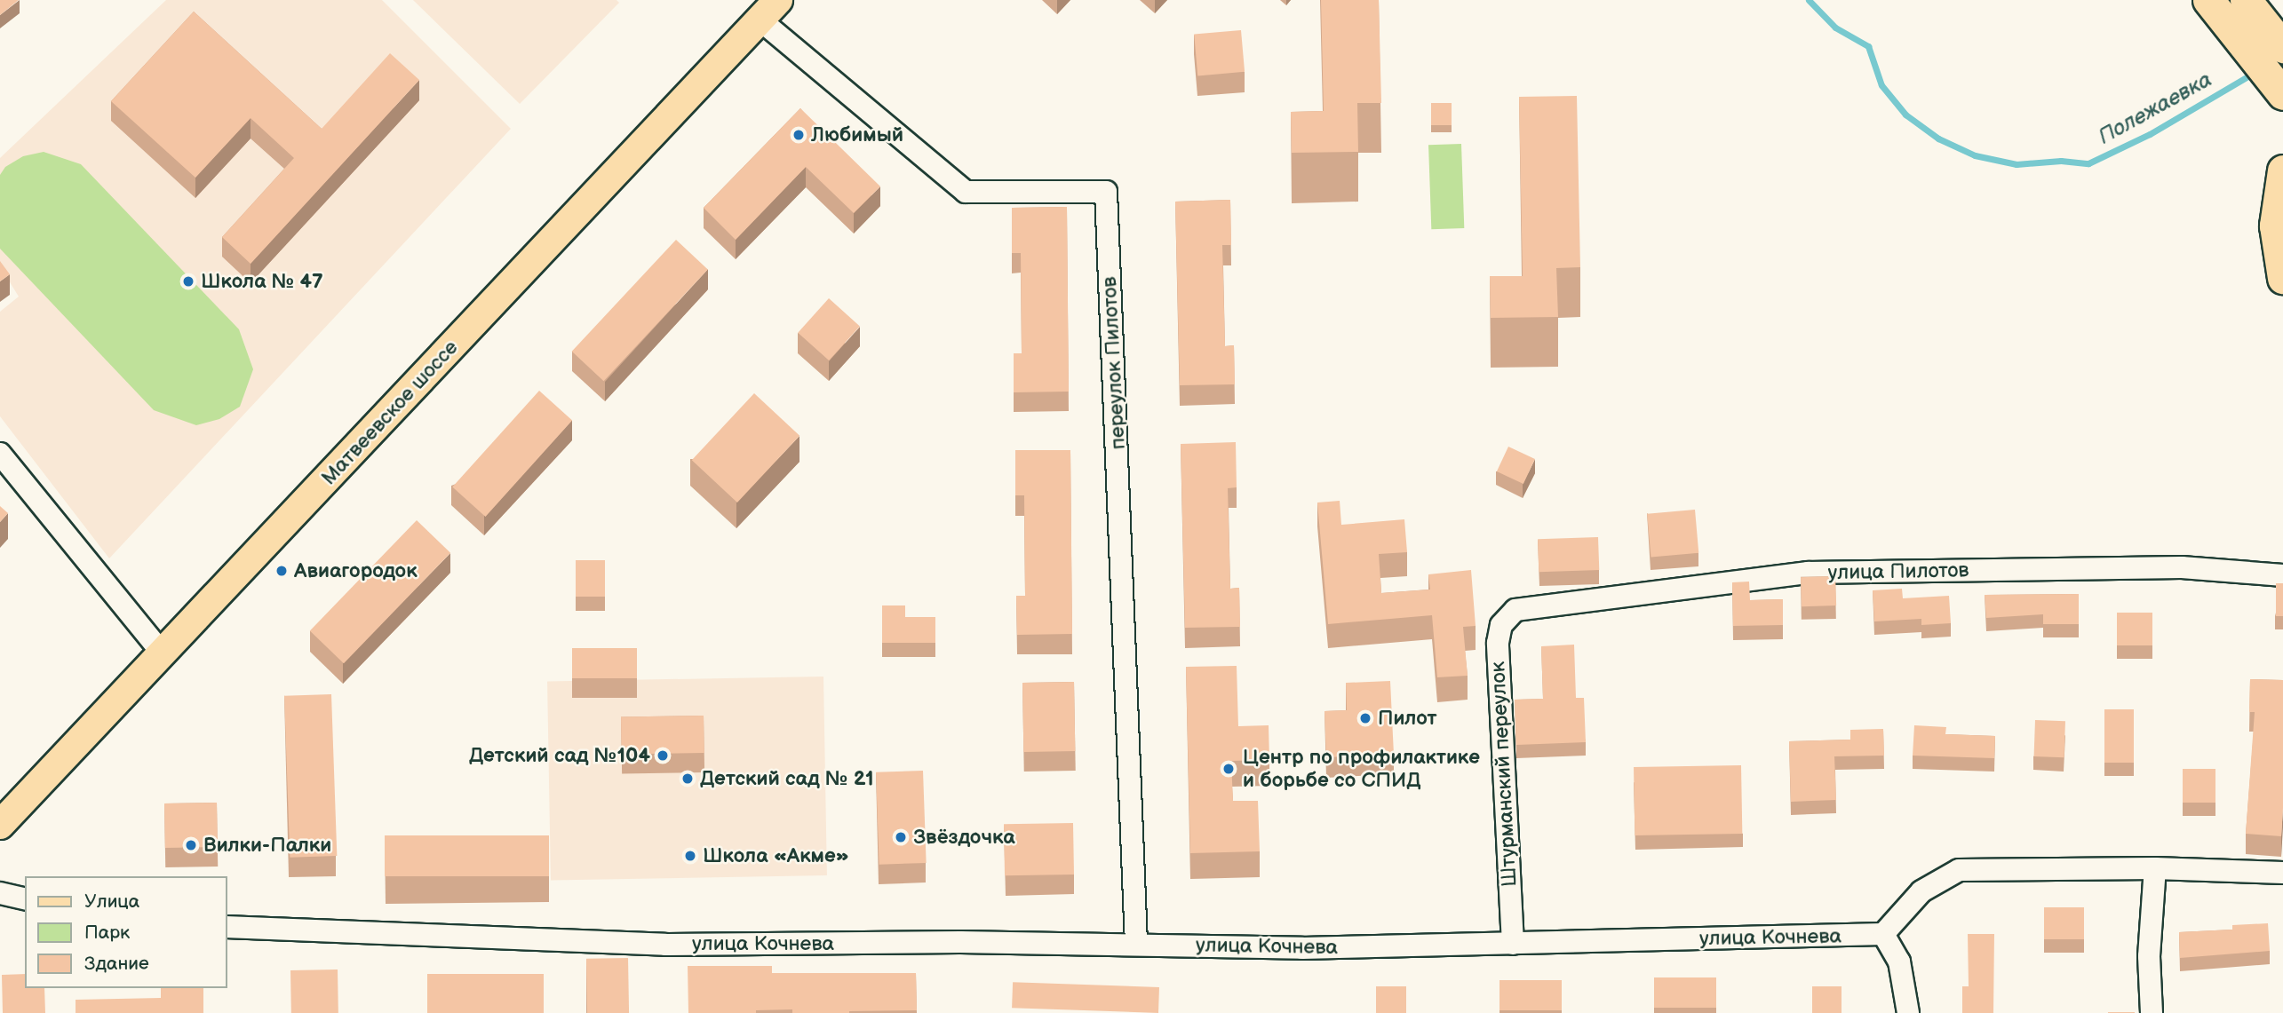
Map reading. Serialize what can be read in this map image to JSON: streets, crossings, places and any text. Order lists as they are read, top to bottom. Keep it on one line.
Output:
{"streets":{"main road":["Матвеевское шоссе"],"street":["переулок Пилотов","улица Пилотов","Штурманский переулок","улица Кочнева"]},"crossings":[["переулок Пилотов","Матвеевское шоссе"],["переулок Пилотов","улица Кочнева"],["улица Пилотов","Штурманский переулок"],["Штурманский переулок","улица Кочнева"]],"water":["Полежаевка"],"places":["Любимый","Школа № 47","Авиагородок","Пилот","Детский сад №104","Центр по профилактике и борьбе со СПИД","Детский сад № 21","Звёздочка","Вилки-Палки","Школа «Акме»"],"legend":["Улица","Парк","Здание"]}
